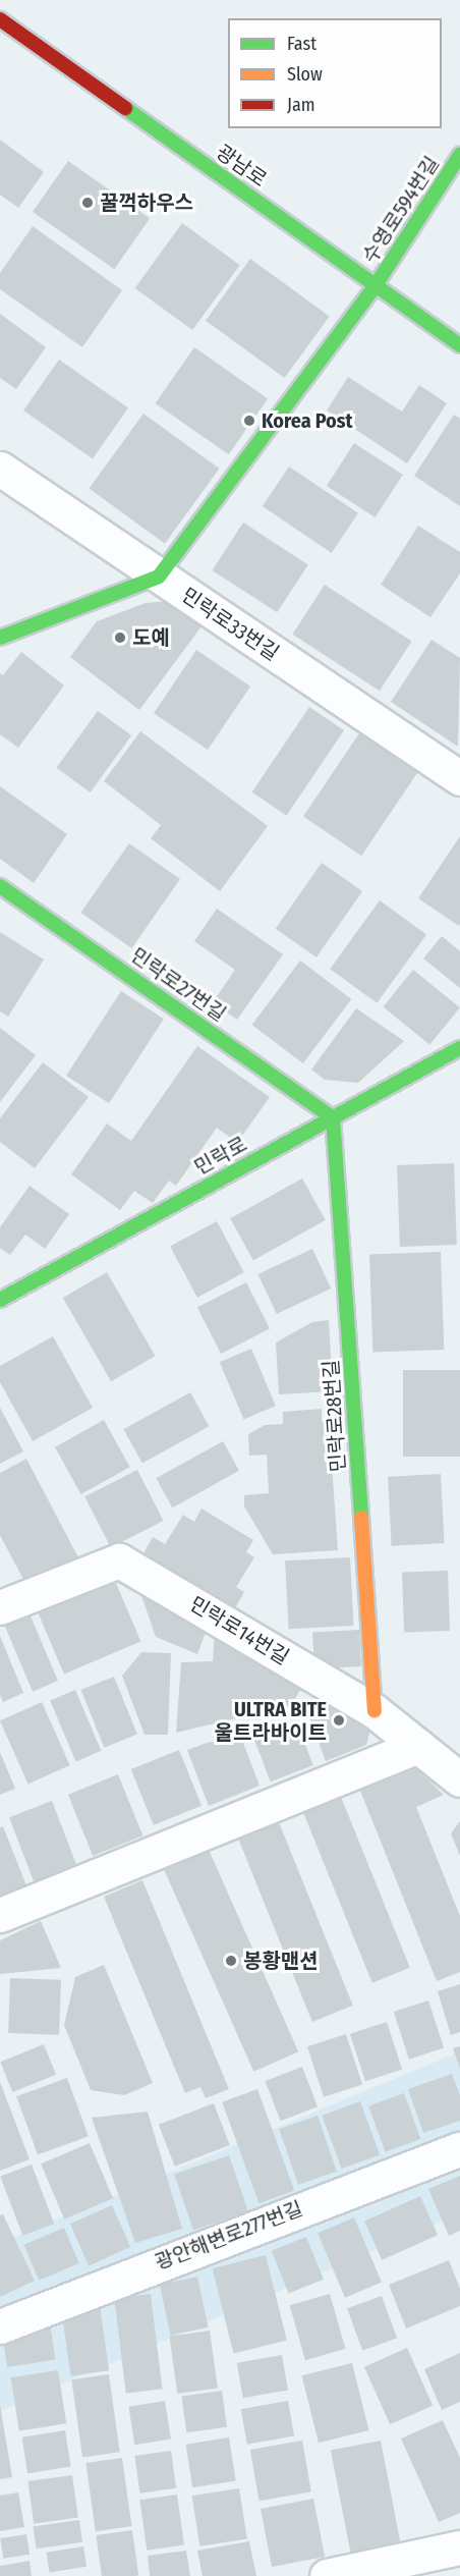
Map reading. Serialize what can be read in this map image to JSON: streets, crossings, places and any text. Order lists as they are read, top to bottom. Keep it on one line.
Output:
{"streets":{"street":["광남로","수영로594번길","민락로33번길","민락로27번길","민락로","민락로28번길","민락로14번길","광안해변로277번길"]},"crossings":[["광남로","수영로594번길"],["수영로594번길","민락로33번길"],["민락로27번길","민락로"],["민락로27번길","민락로28번길"],["민락로","민락로28번길"],["민락로28번길","민락로14번길"]],"places":["꿀꺽하우스","Korea Post","도예","ULTRA BITE 울트라바이트","봉황맨션"],"legend":["Fast","Slow","Jam"]}
